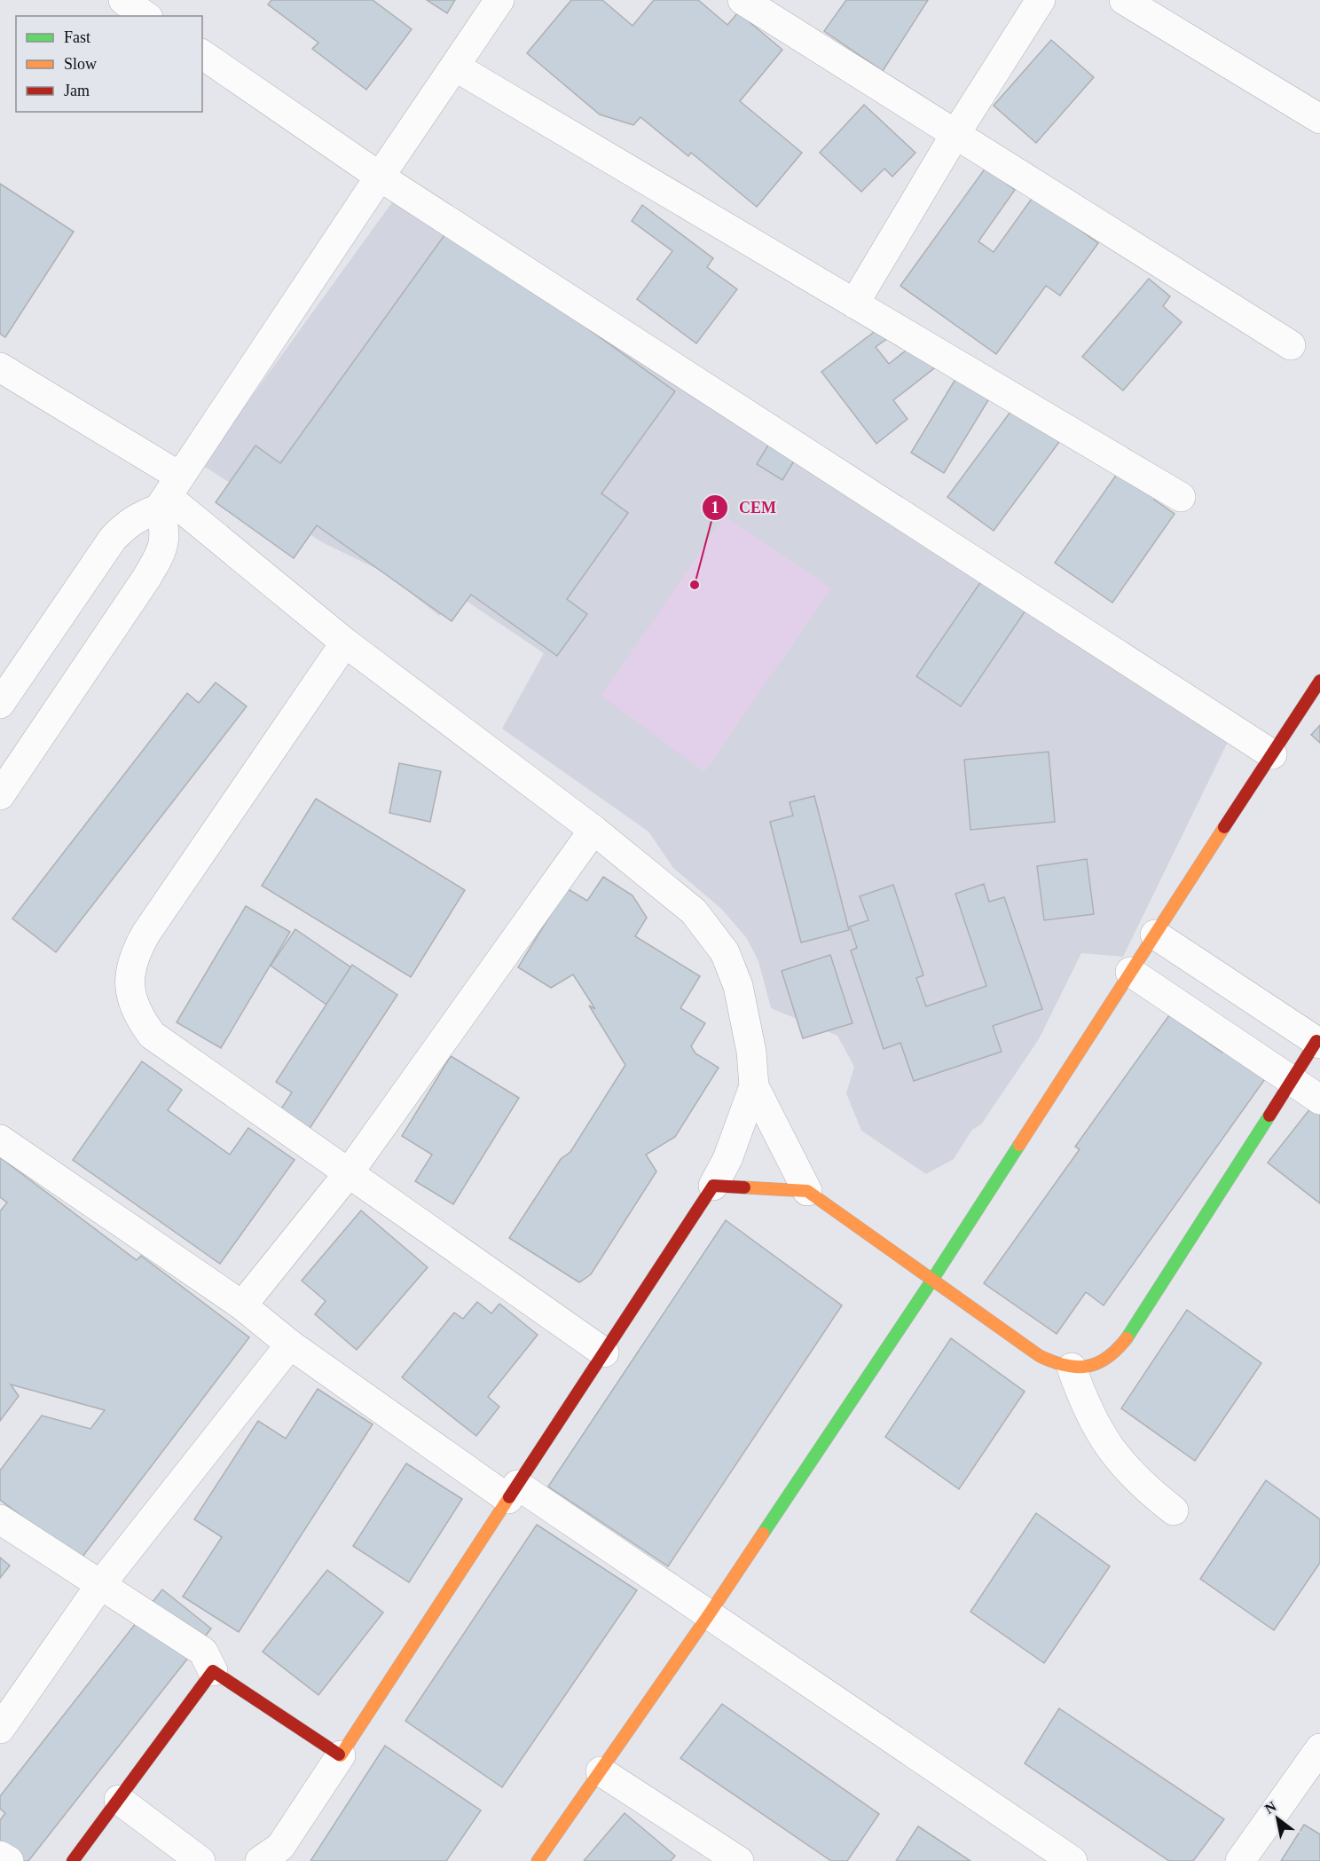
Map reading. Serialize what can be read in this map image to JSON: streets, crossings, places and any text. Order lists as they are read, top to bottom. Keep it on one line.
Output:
{"places":["CEM"],"legend":["Fast","Slow","Jam"],"north":"top left"}
